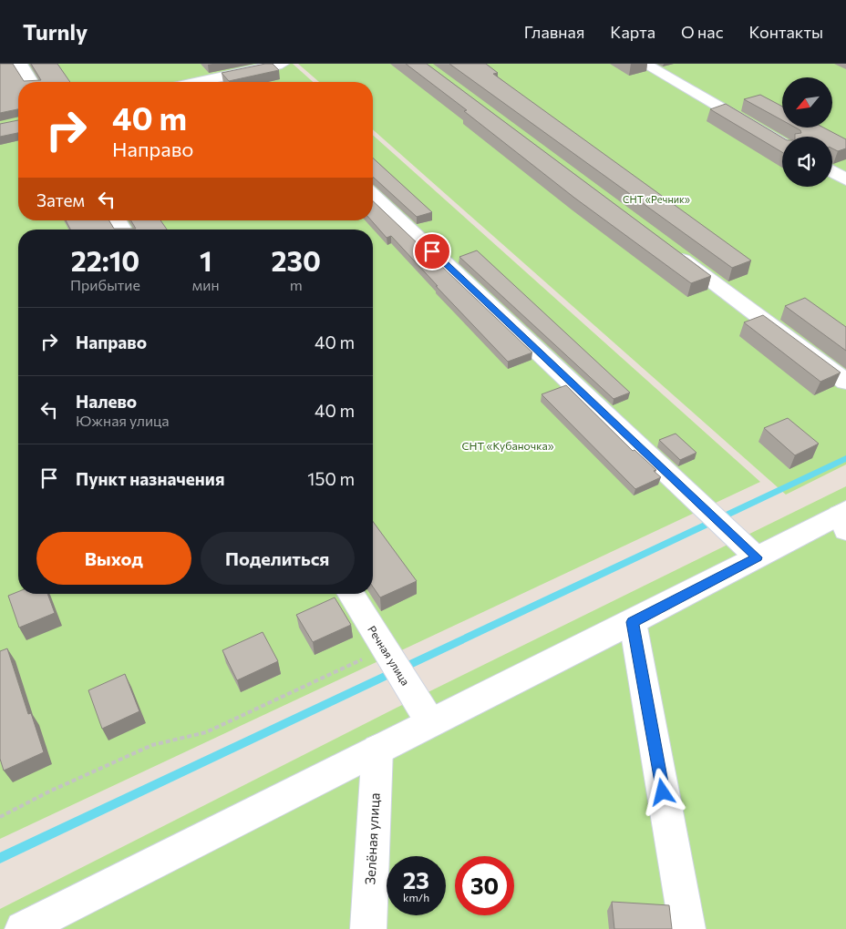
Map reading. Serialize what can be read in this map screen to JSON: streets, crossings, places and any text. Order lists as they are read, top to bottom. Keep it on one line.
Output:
{"streets":{"street":["Речная улица","Зелёная улица"]},"parks":["СНТ «Речник»","СНТ «Кубаночка»"],"north":"bottom left","page":{"header":"Turnly","nav":["Главная","Карта","О нас","Контакты"],"turn":["40 m","Направо"],"then":"Затем","eta":["22:10","Прибытие","1","мин","230","m"],"list":[{"name":"Направо","value":"40 m"},{"name":"Налево","note":"Южная улица","value":"40 m"},{"name":"Пункт назначения","value":"150 m"}],"buttons":["Выход","Поделиться"],"speed":"23 km/h","limit":"30"}}
